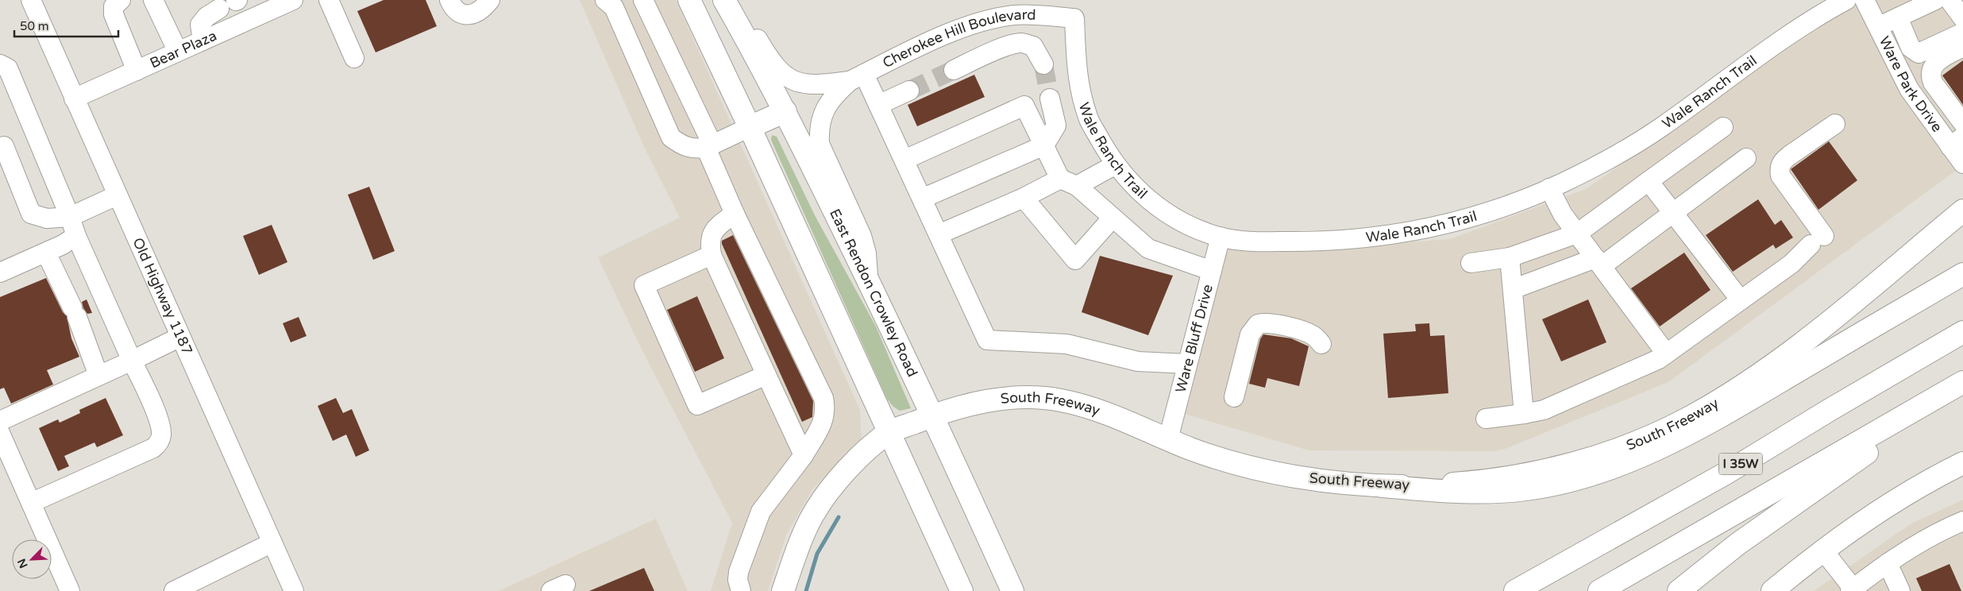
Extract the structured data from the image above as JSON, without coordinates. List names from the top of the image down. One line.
{"streets":{"main road":["East Rendon Crowley Road","South Freeway","I 35W"],"street":["Cherokee Hill Boulevard","Bear Plaza","Ware Park Drive","Wale Ranch Trail","Old Highway 1187","Ware Bluff Drive"]},"crossings":[["Cherokee Hill Boulevard","Wale Ranch Trail"],["Cherokee Hill Boulevard","East Rendon Crowley Road"],["Bear Plaza","Old Highway 1187"],["Wale Ranch Trail","Ware Bluff Drive"],["East Rendon Crowley Road","South Freeway"],["Ware Bluff Drive","South Freeway"]],"scale_bar":"50 m","north":"bottom left"}
